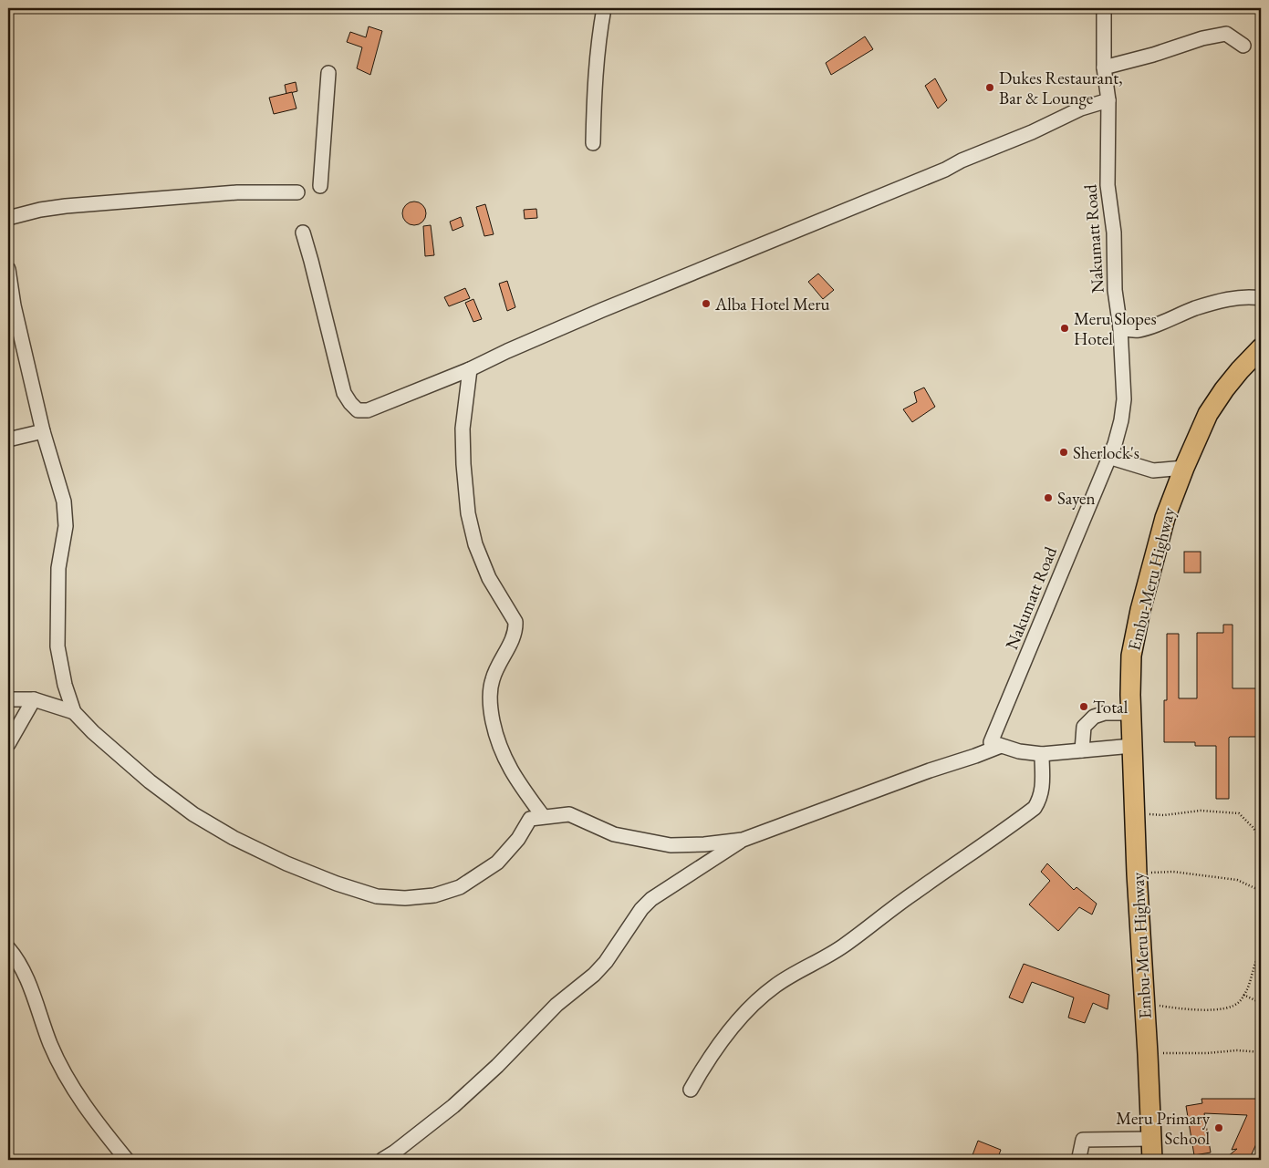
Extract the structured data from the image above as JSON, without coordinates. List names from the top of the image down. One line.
{"streets":{"highway":["Embu-Meru Highway"],"street":["Nakumatt Road"]},"places":["Dukes Restaurant, Bar & Lounge","Alba Hotel Meru","Meru Slopes Hotel","Sherlock's","Sayen","Total","Meru Primary School"]}
